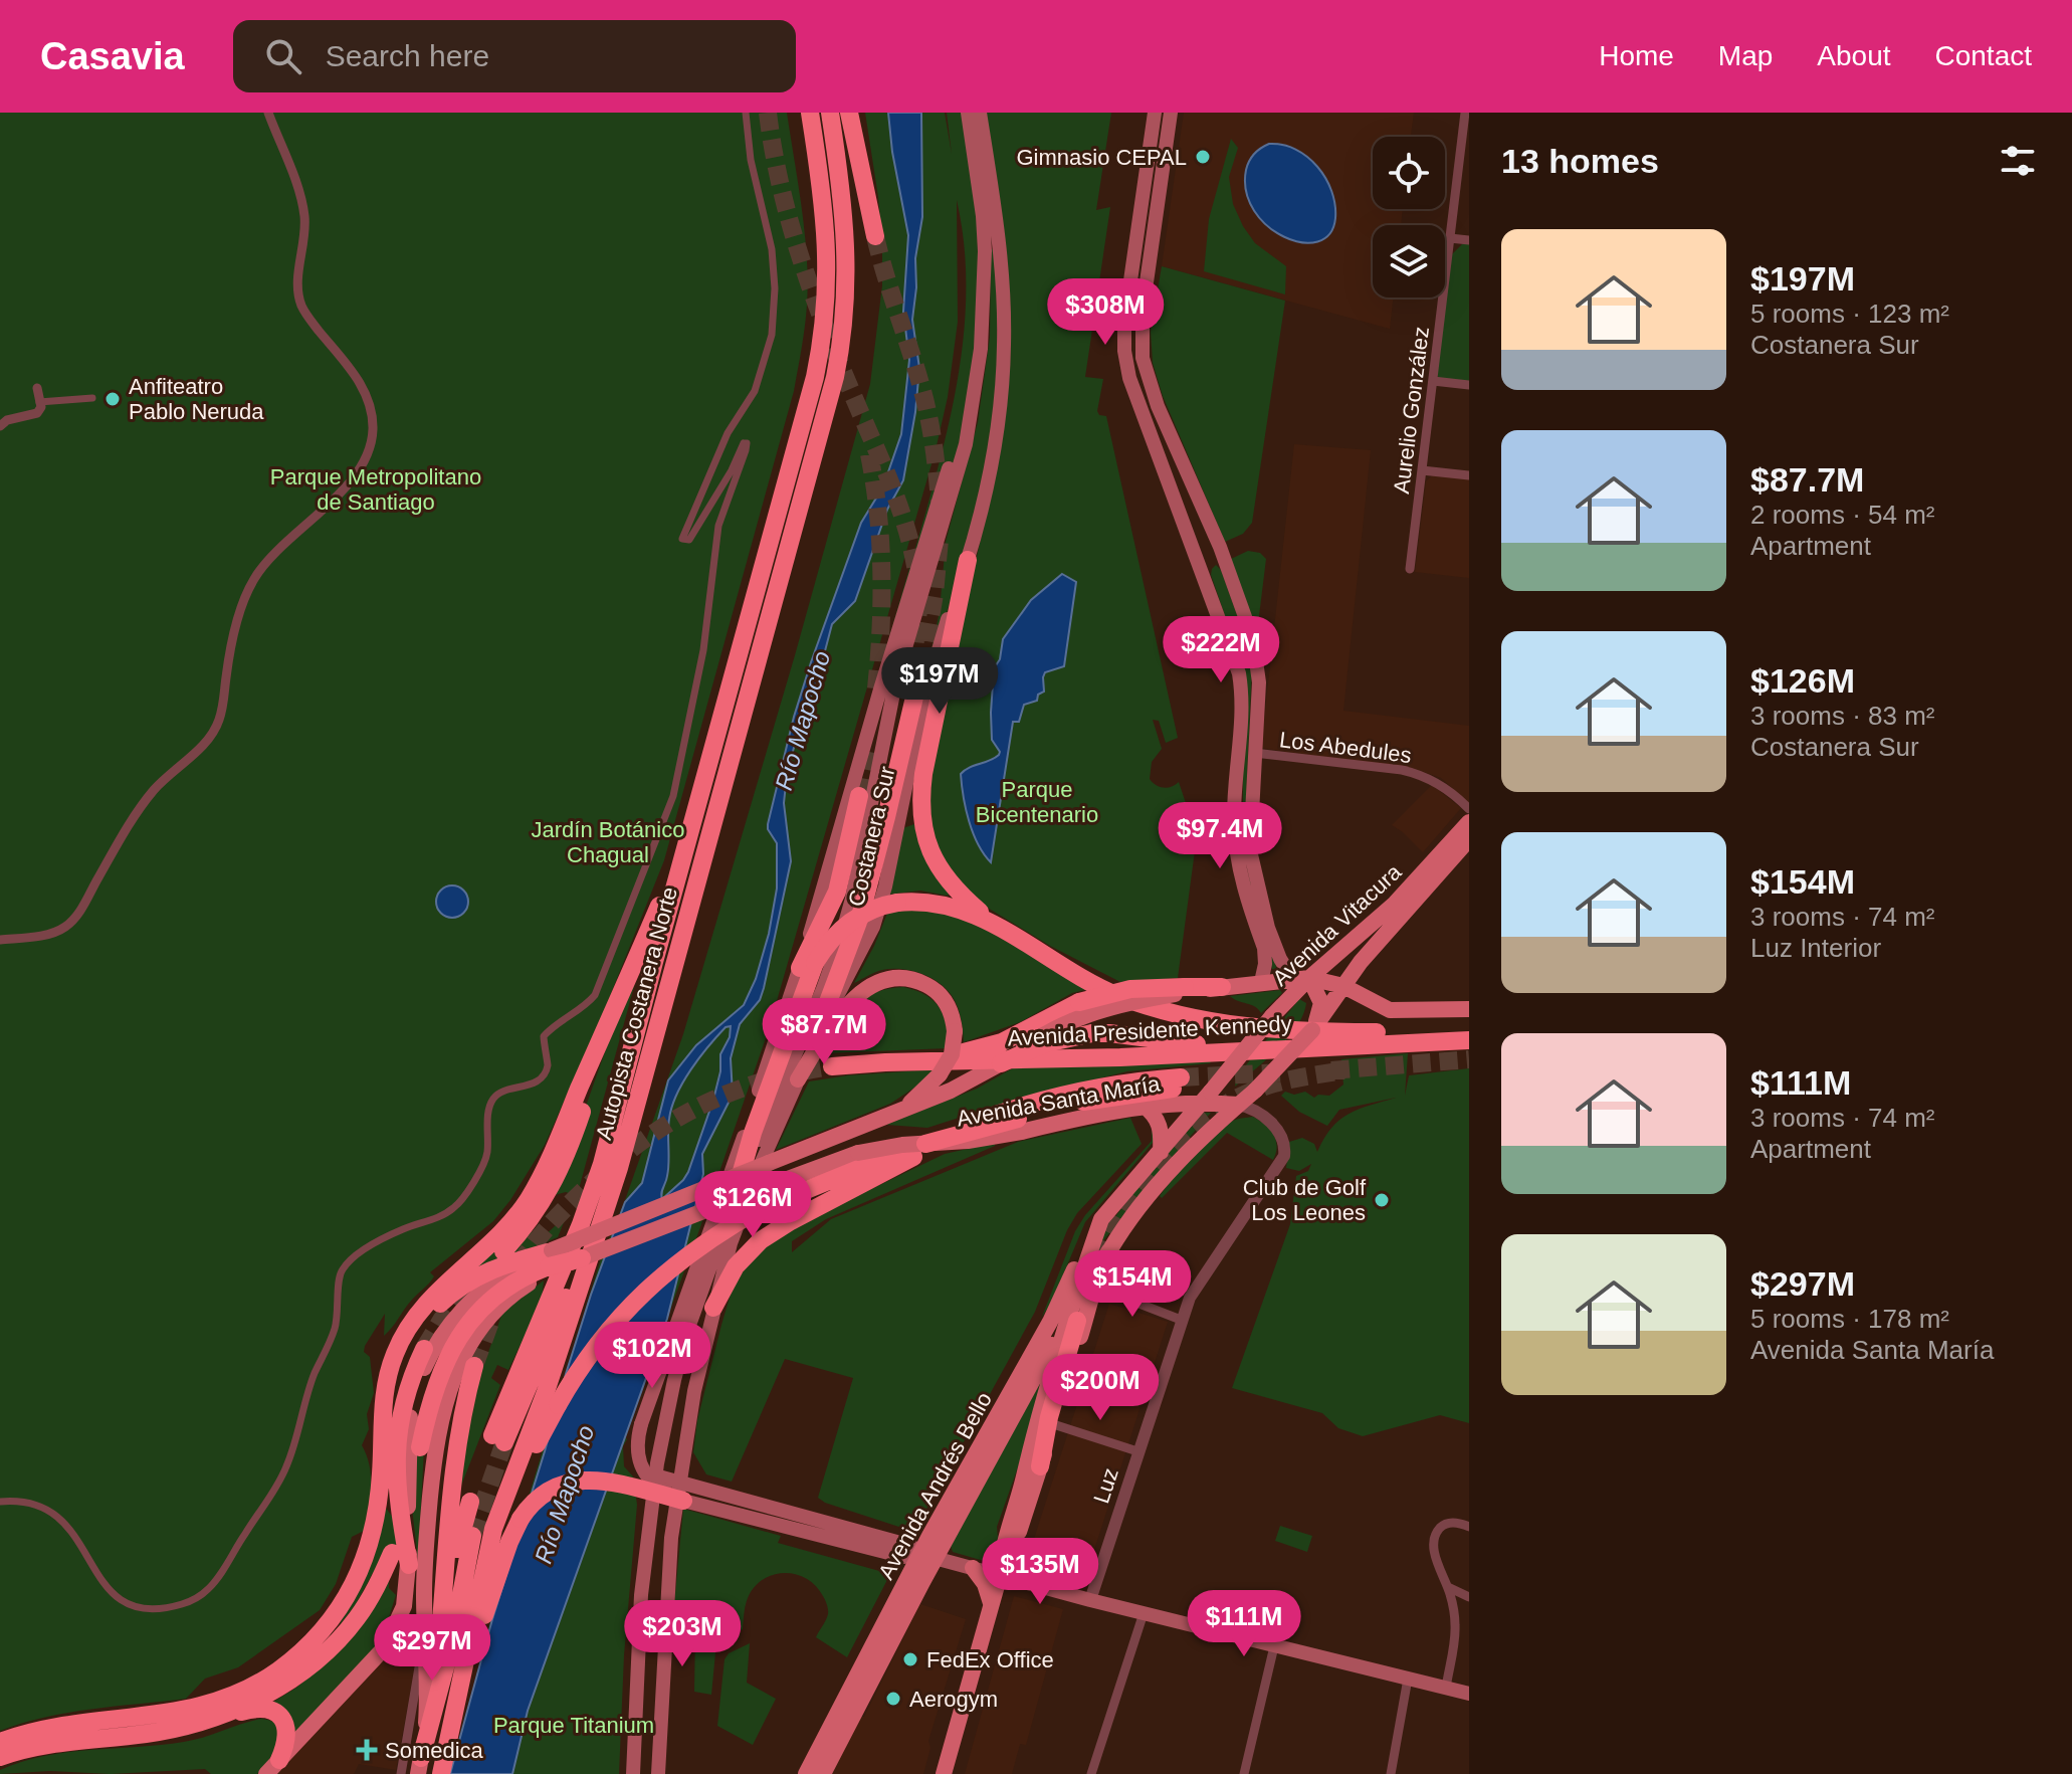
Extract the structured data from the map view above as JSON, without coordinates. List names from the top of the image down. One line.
{"streets":{"highway":["Autopista Costanera Norte","Avenida Presidente Kennedy"],"main road":["Costanera Sur","Avenida Vitacura","Avenida Santa María","Avenida Andrés Bello"],"street":["Aurelio González","Los Abedules","Luz"]},"crossings":[["Avenida Vitacura","Avenida Santa María"],["Avenida Vitacura","Avenida Andrés Bello"],["Avenida Vitacura","Luz"],["Avenida Santa María","Luz"]],"water":["Río Mapocho"],"parks":["Parque Metropolitano de Santiago","Parque Bicentenario","Jardín Botánico Chagual","Parque Titanium"],"places":{"other":["Gimnasio CEPAL","Anfiteatro Pablo Neruda","Club de Golf Los Leones","FedEx Office","Aerogym"],"health":["Somedica"]},"page":{"header":"Casavia","search":"Search here","nav":["Home","Map","About","Contact"],"heading":"13 homes","list":[{"name":"$197M","note":"5 rooms · 123 m² · Costanera Sur"},{"name":"$87.7M","note":"2 rooms · 54 m² · Apartment"},{"name":"$126M","note":"3 rooms · 83 m² · Costanera Sur"},{"name":"$154M","note":"3 rooms · 74 m² · Luz Interior"},{"name":"$111M","note":"3 rooms · 74 m² · Apartment"},{"name":"$297M","note":"5 rooms · 178 m² · Avenida Santa María"}],"price":["$308M","$222M","$197M","$97.4M","$87.7M","$126M","$154M","$102M","$200M","$135M","$111M","$203M","$297M"]}}
